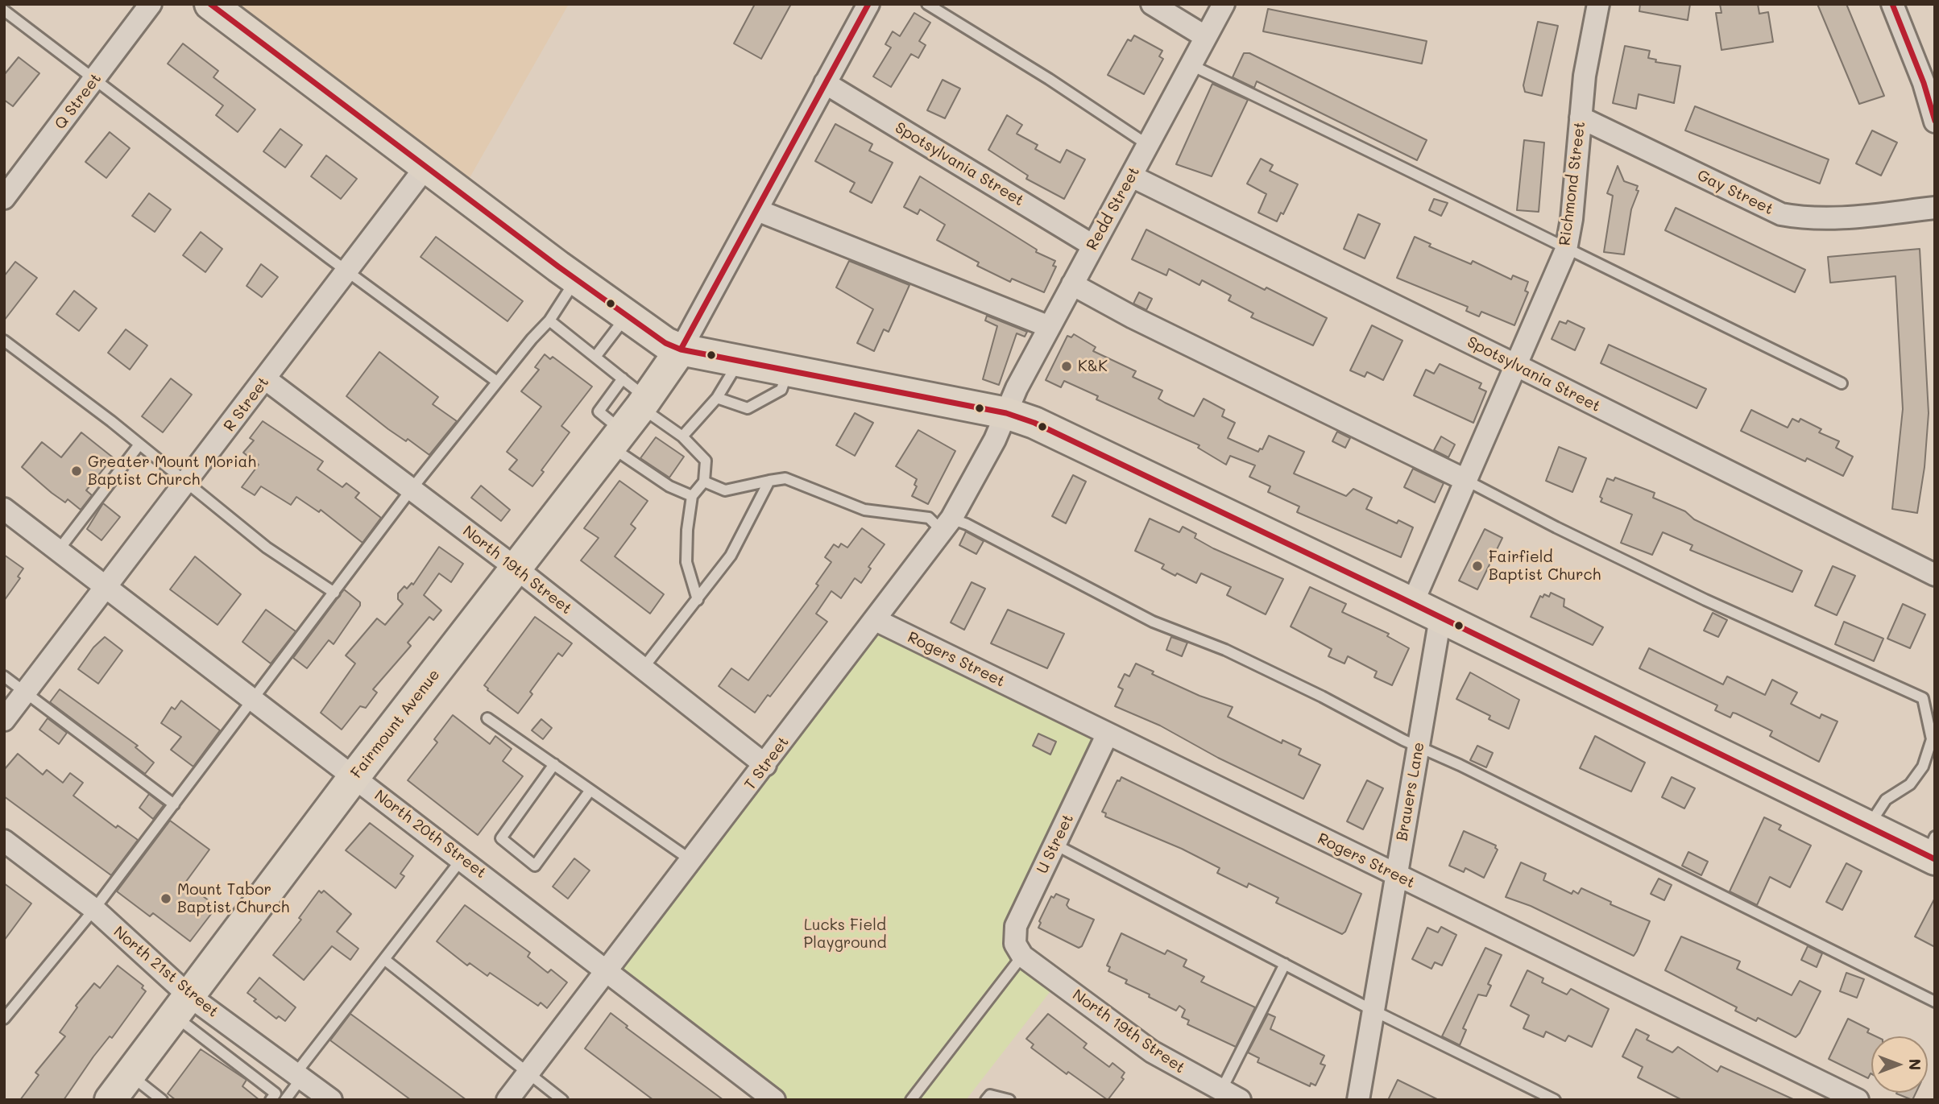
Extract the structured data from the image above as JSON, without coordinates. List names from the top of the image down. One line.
{"streets":{"main road":["Fairmount Avenue"],"street":["Q Street","Spotsylvania Street","Richmond Street","Gay Street","Redd Street","R Street","North 19th Street","Rogers Street","T Street","Brauers Lane","North 20th Street","U Street","North 21st Street"]},"crossings":[["Spotsylvania Street","Richmond Street"],["Spotsylvania Street","Redd Street"],["Richmond Street","Gay Street"],["Redd Street","T Street"],["R Street","North 19th Street"],["R Street","North 20th Street"],["North 19th Street","Fairmount Avenue"],["North 19th Street","T Street"],["North 19th Street","U Street"],["Rogers Street","T Street"],["Rogers Street","Brauers Lane"],["Rogers Street","U Street"],["Fairmount Avenue","North 20th Street"],["Fairmount Avenue","North 21st Street"],["T Street","North 20th Street"]],"parks":["Lucks Field Playground"],"places":["K&K","Greater Mount Moriah Baptist Church","Fairfield Baptist Church","Mount Tabor Baptist Church"],"north":"right"}
